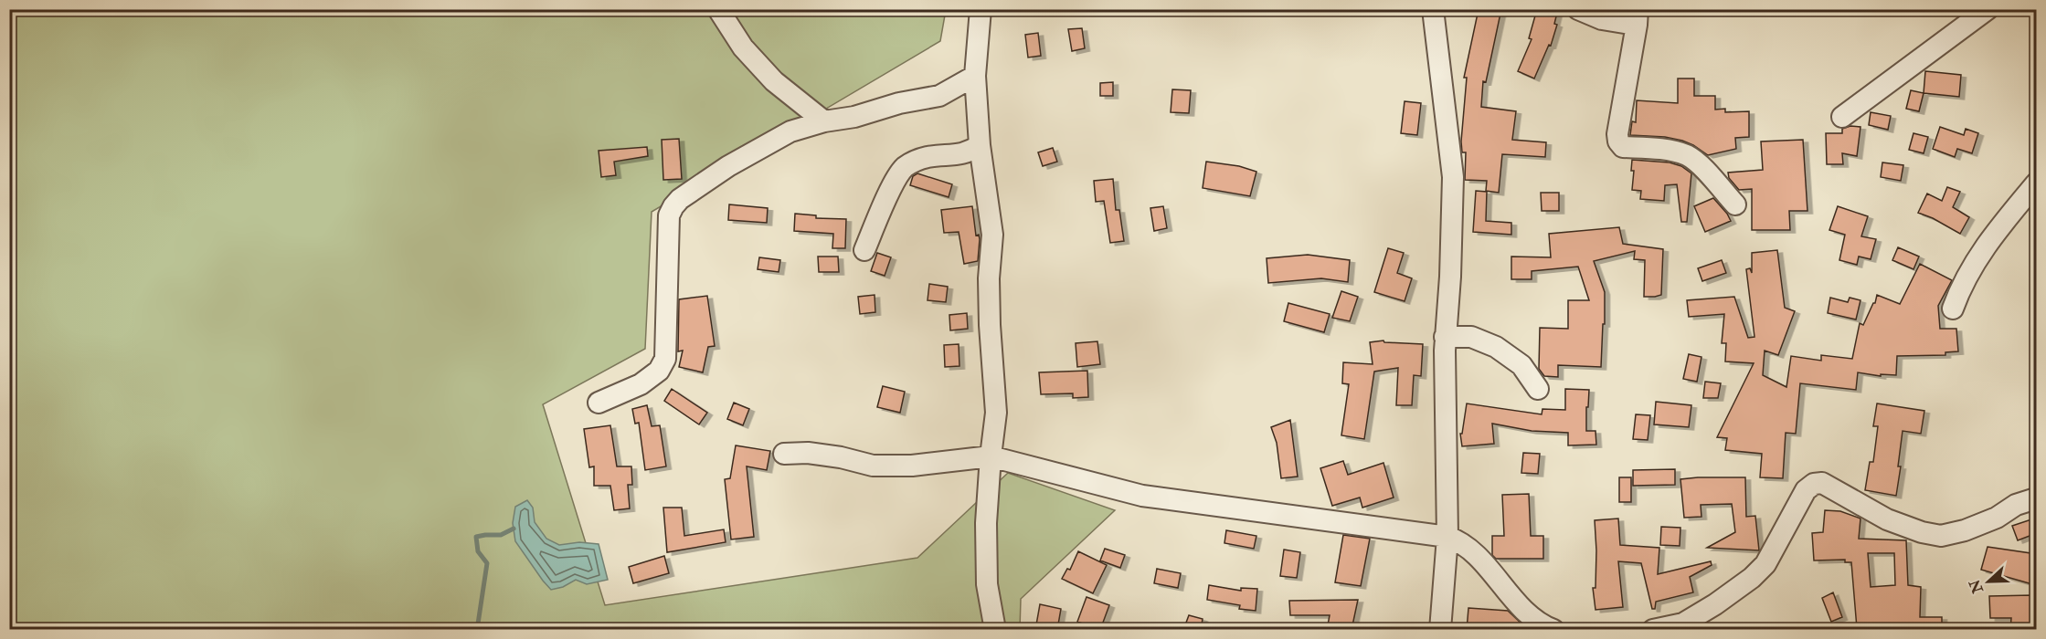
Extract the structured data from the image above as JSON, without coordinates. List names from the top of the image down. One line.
{"north":"left"}
